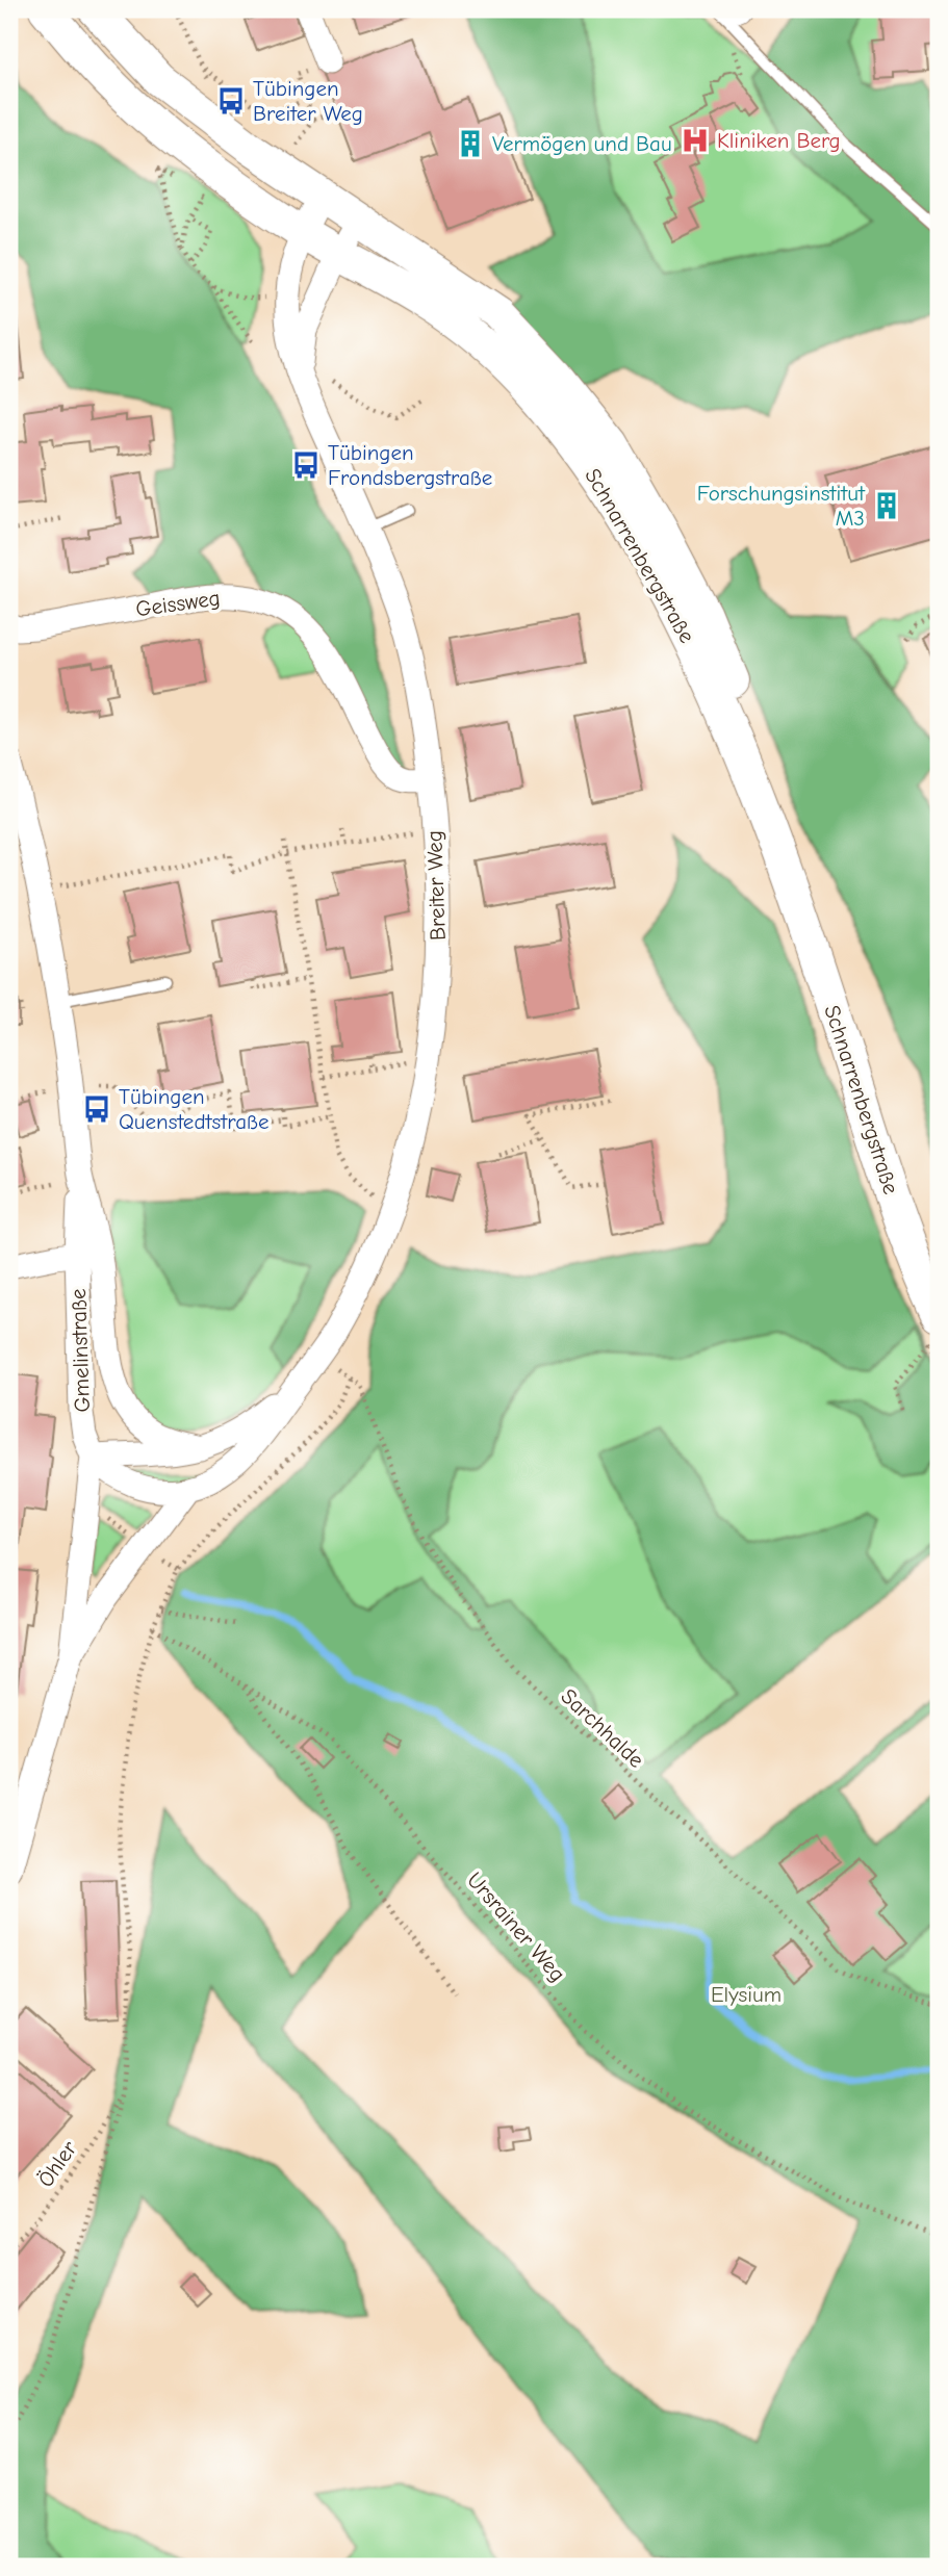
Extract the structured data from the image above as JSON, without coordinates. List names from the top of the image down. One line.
{"streets":{"street":["Schnarrenbergstraße","Geissweg","Breiter Weg","Gmelinstraße"],"path":["Sarchhalde","Ursrainer Weg","Öhler"]},"crossings":[["Schnarrenbergstraße","Breiter Weg"],["Geissweg","Breiter Weg"],["Breiter Weg","Gmelinstraße"]],"parks":["Elysium"],"places":{"bus stop":["Tübingen Breiter Weg","Tübingen Frondsbergstraße","Tübingen Quenstedtstraße"],"hospital":["Kliniken Berg"],"building":["Vermögen und Bau","Forschungsinstitut M3"]}}
